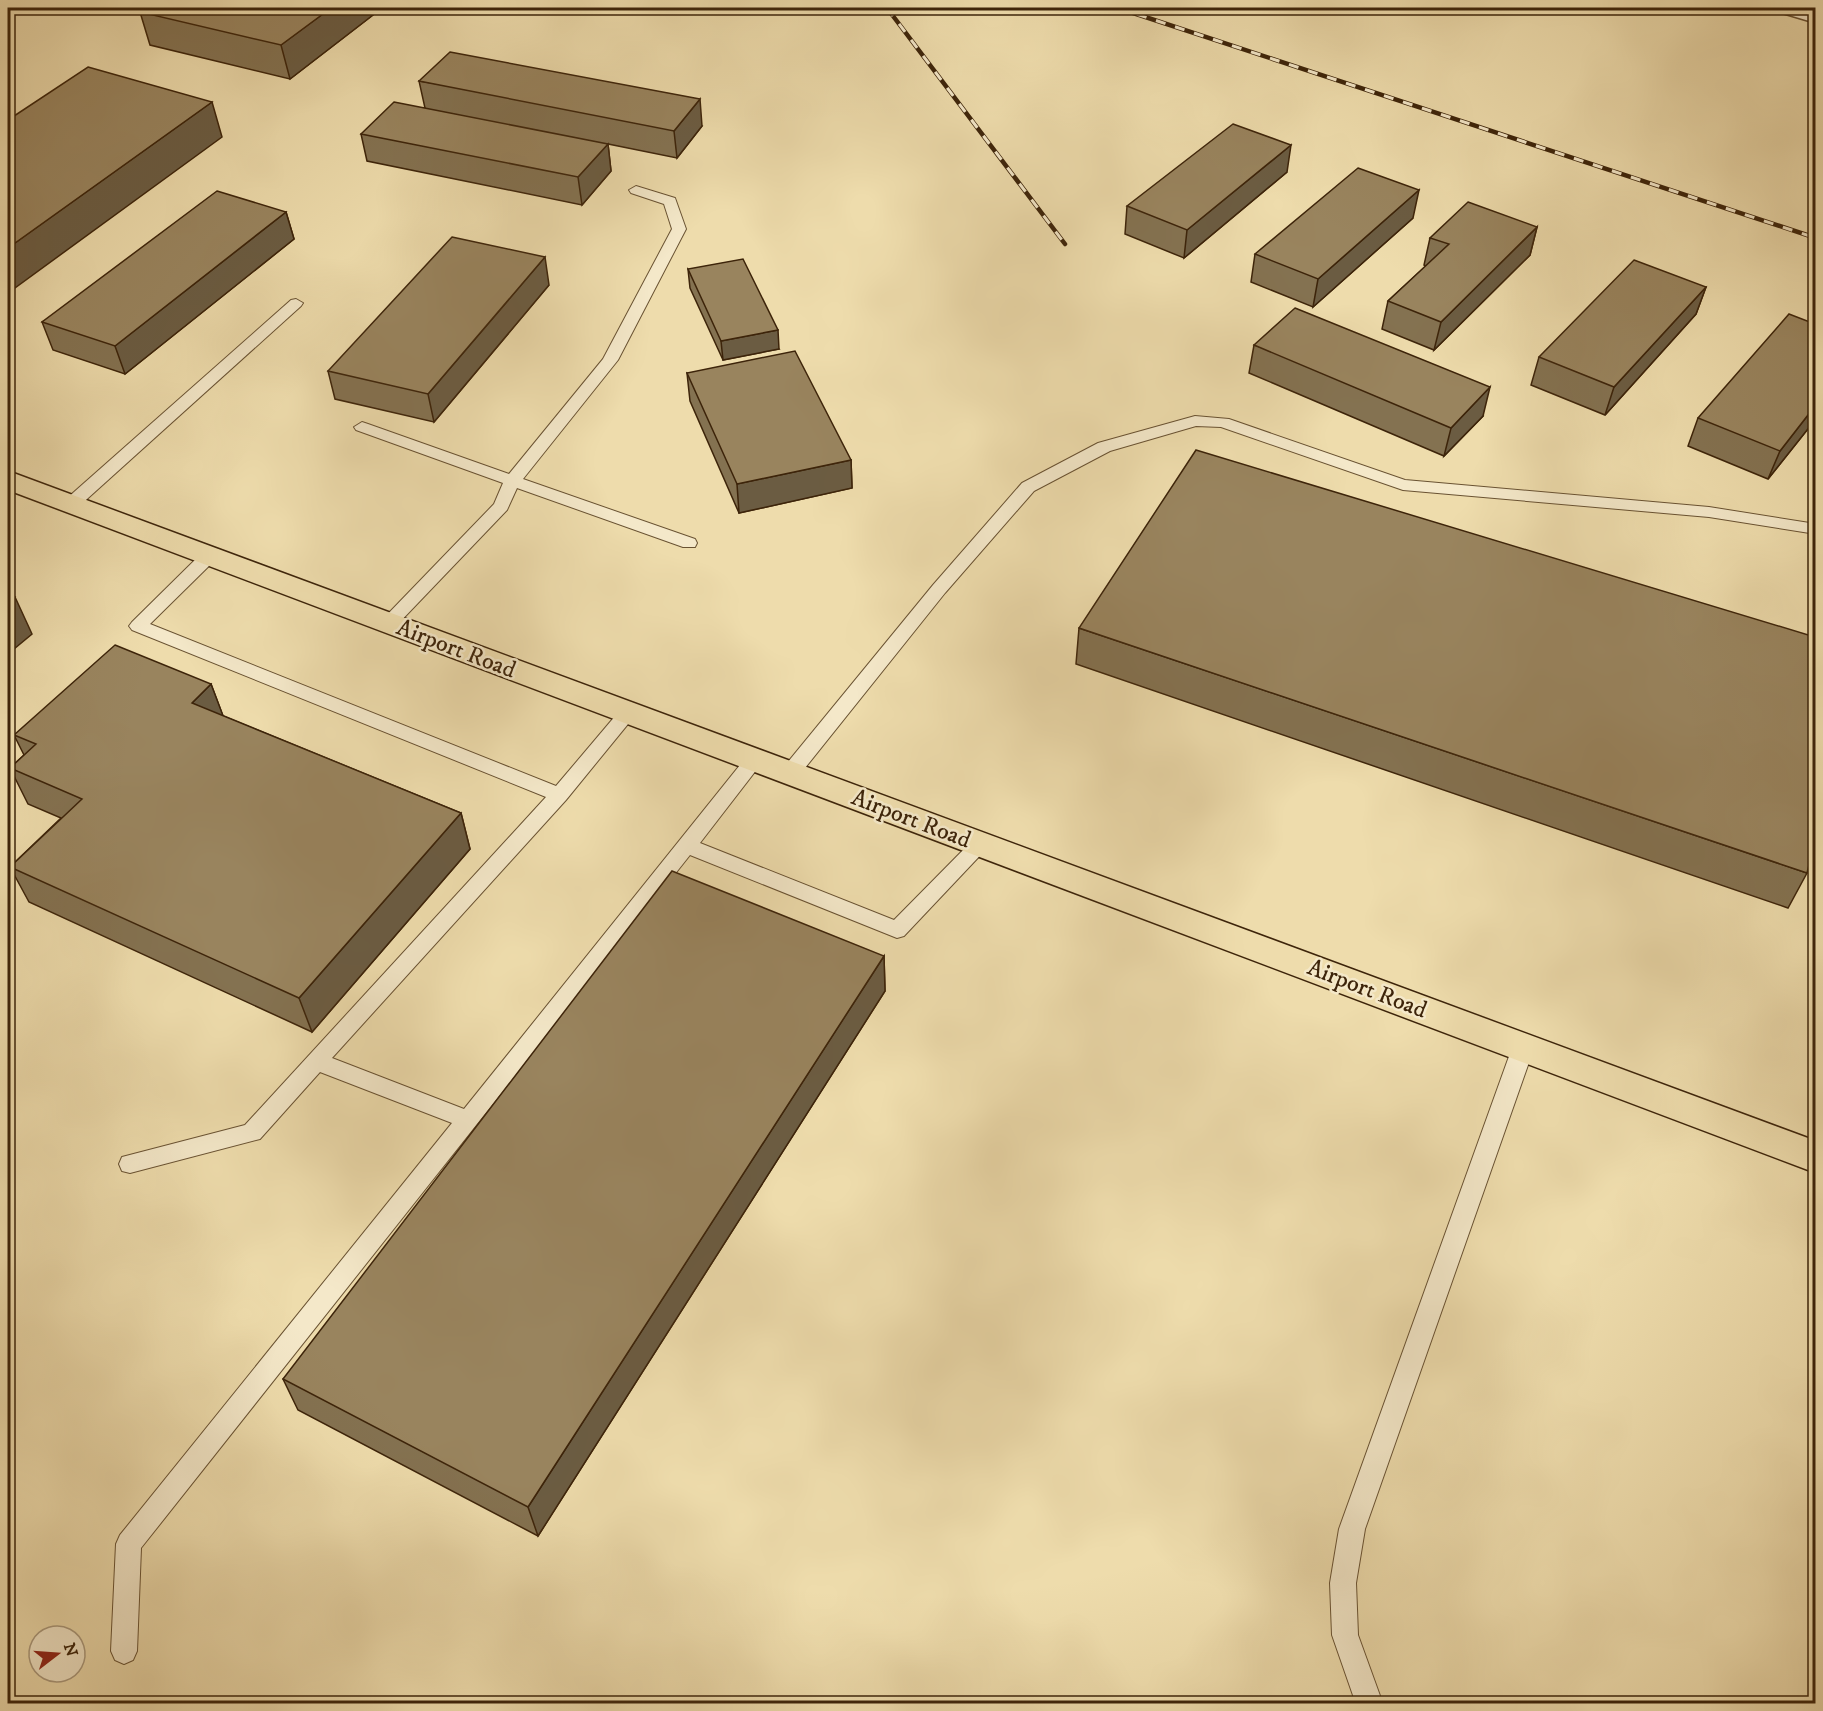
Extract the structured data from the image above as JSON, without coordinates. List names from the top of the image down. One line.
{"streets":{"highway":["Airport Road"]},"north":"right"}
